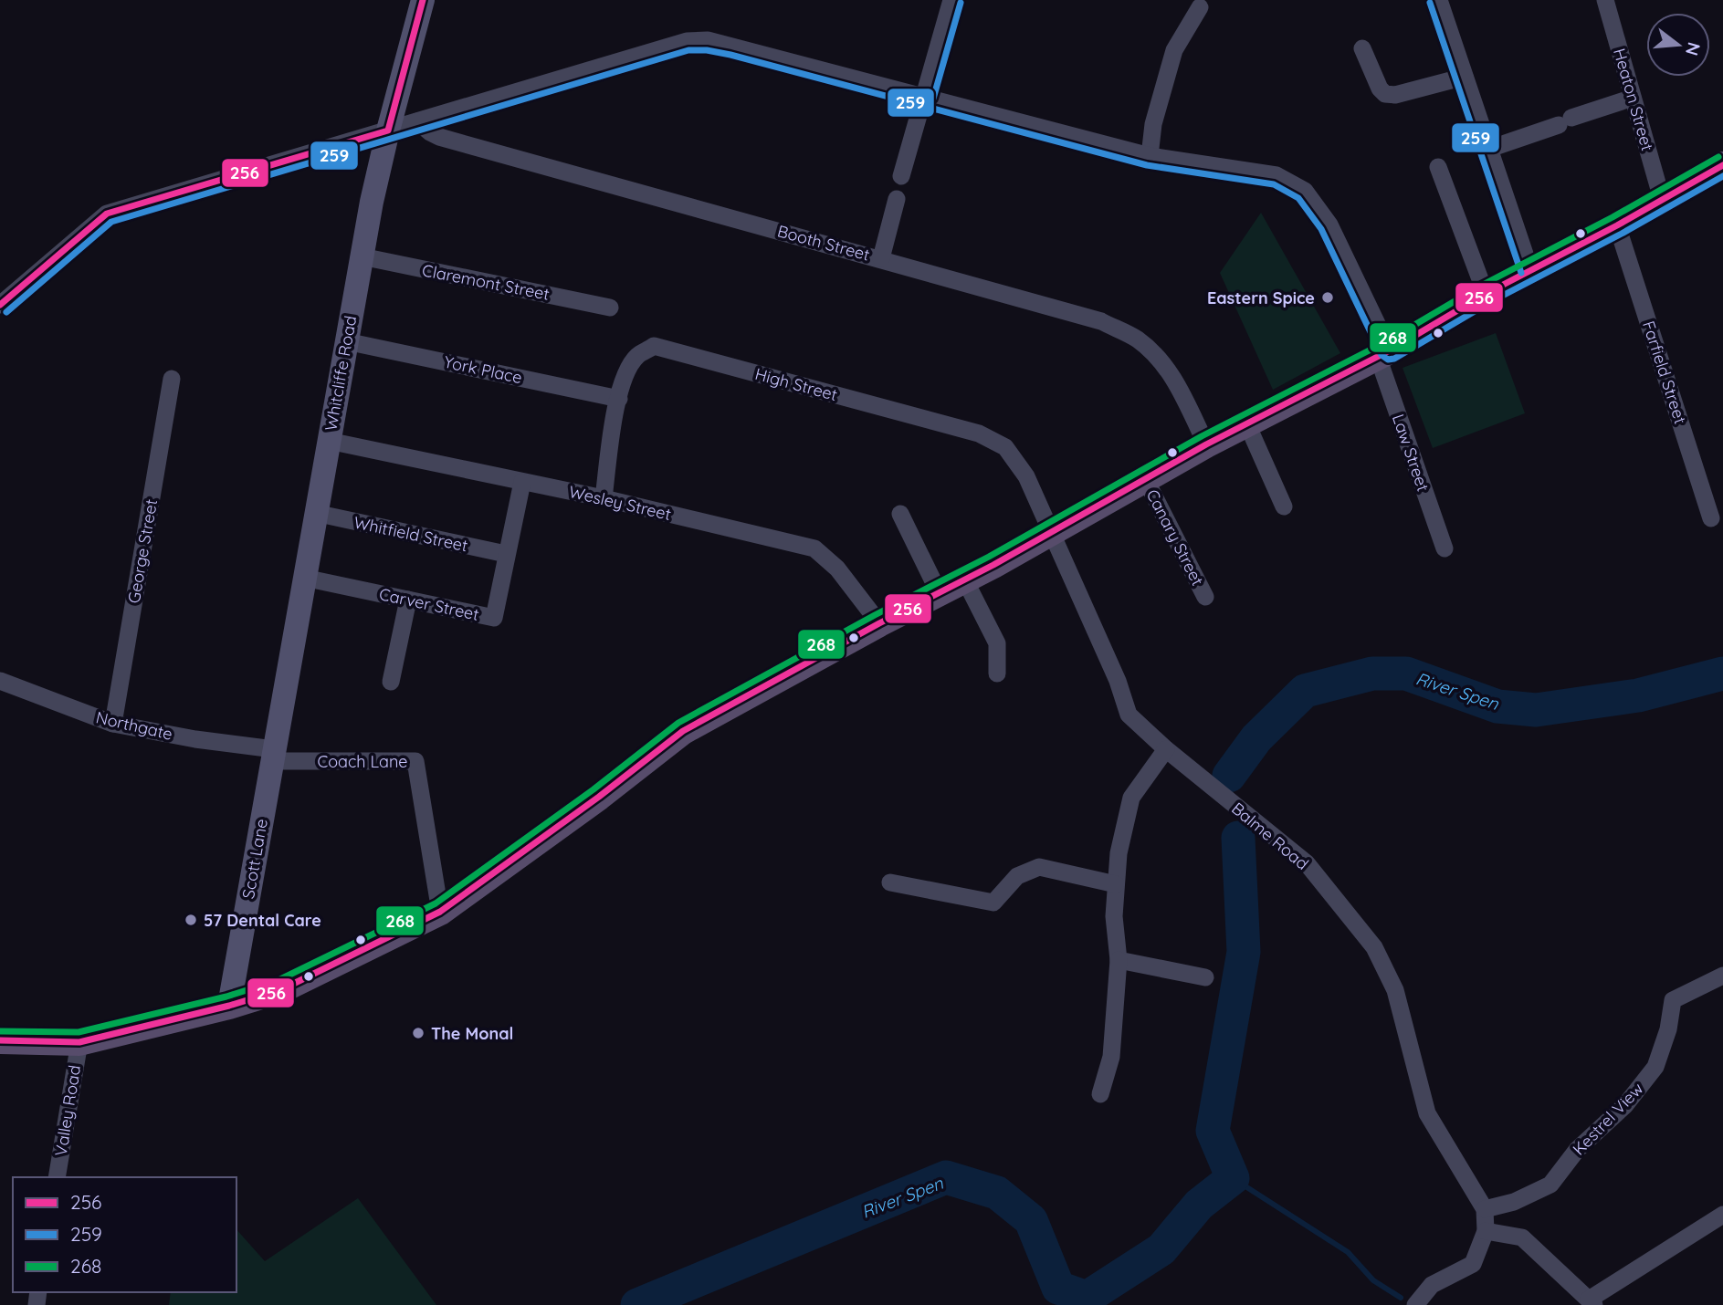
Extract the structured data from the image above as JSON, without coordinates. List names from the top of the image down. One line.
{"streets":{"main road":["Whitcliffe Road","Scott Lane"],"street":["Heaton Street","Booth Street","Claremont Street","York Place","Farfield Street","High Street","Law Street","Wesley Street","Whitfield Street","Canary Street","George Street","Carver Street","Northgate","Coach Lane","Balme Road","Valley Road","Kestrel View"]},"crossings":[["Booth Street","Law Street"],["Claremont Street","Whitcliffe Road"],["York Place","Whitcliffe Road"],["York Place","High Street"],["Whitcliffe Road","Wesley Street"],["Whitcliffe Road","Whitfield Street"],["Whitcliffe Road","Carver Street"],["Whitcliffe Road","Northgate"],["Whitcliffe Road","Coach Lane"],["Whitcliffe Road","Scott Lane"],["High Street","Wesley Street"],["High Street","Balme Road"],["Wesley Street","Carver Street"],["Whitfield Street","Carver Street"],["George Street","Northgate"],["Northgate","Coach Lane"],["Northgate","Scott Lane"],["Coach Lane","Scott Lane"],["Balme Road","Kestrel View"]],"water":["River Spen"],"places":["Eastern Spice","57 Dental Care","The Monal"],"lines":["transit line 256","transit line 259","transit line 268"],"legend":["256","259","268"],"north":"right"}
